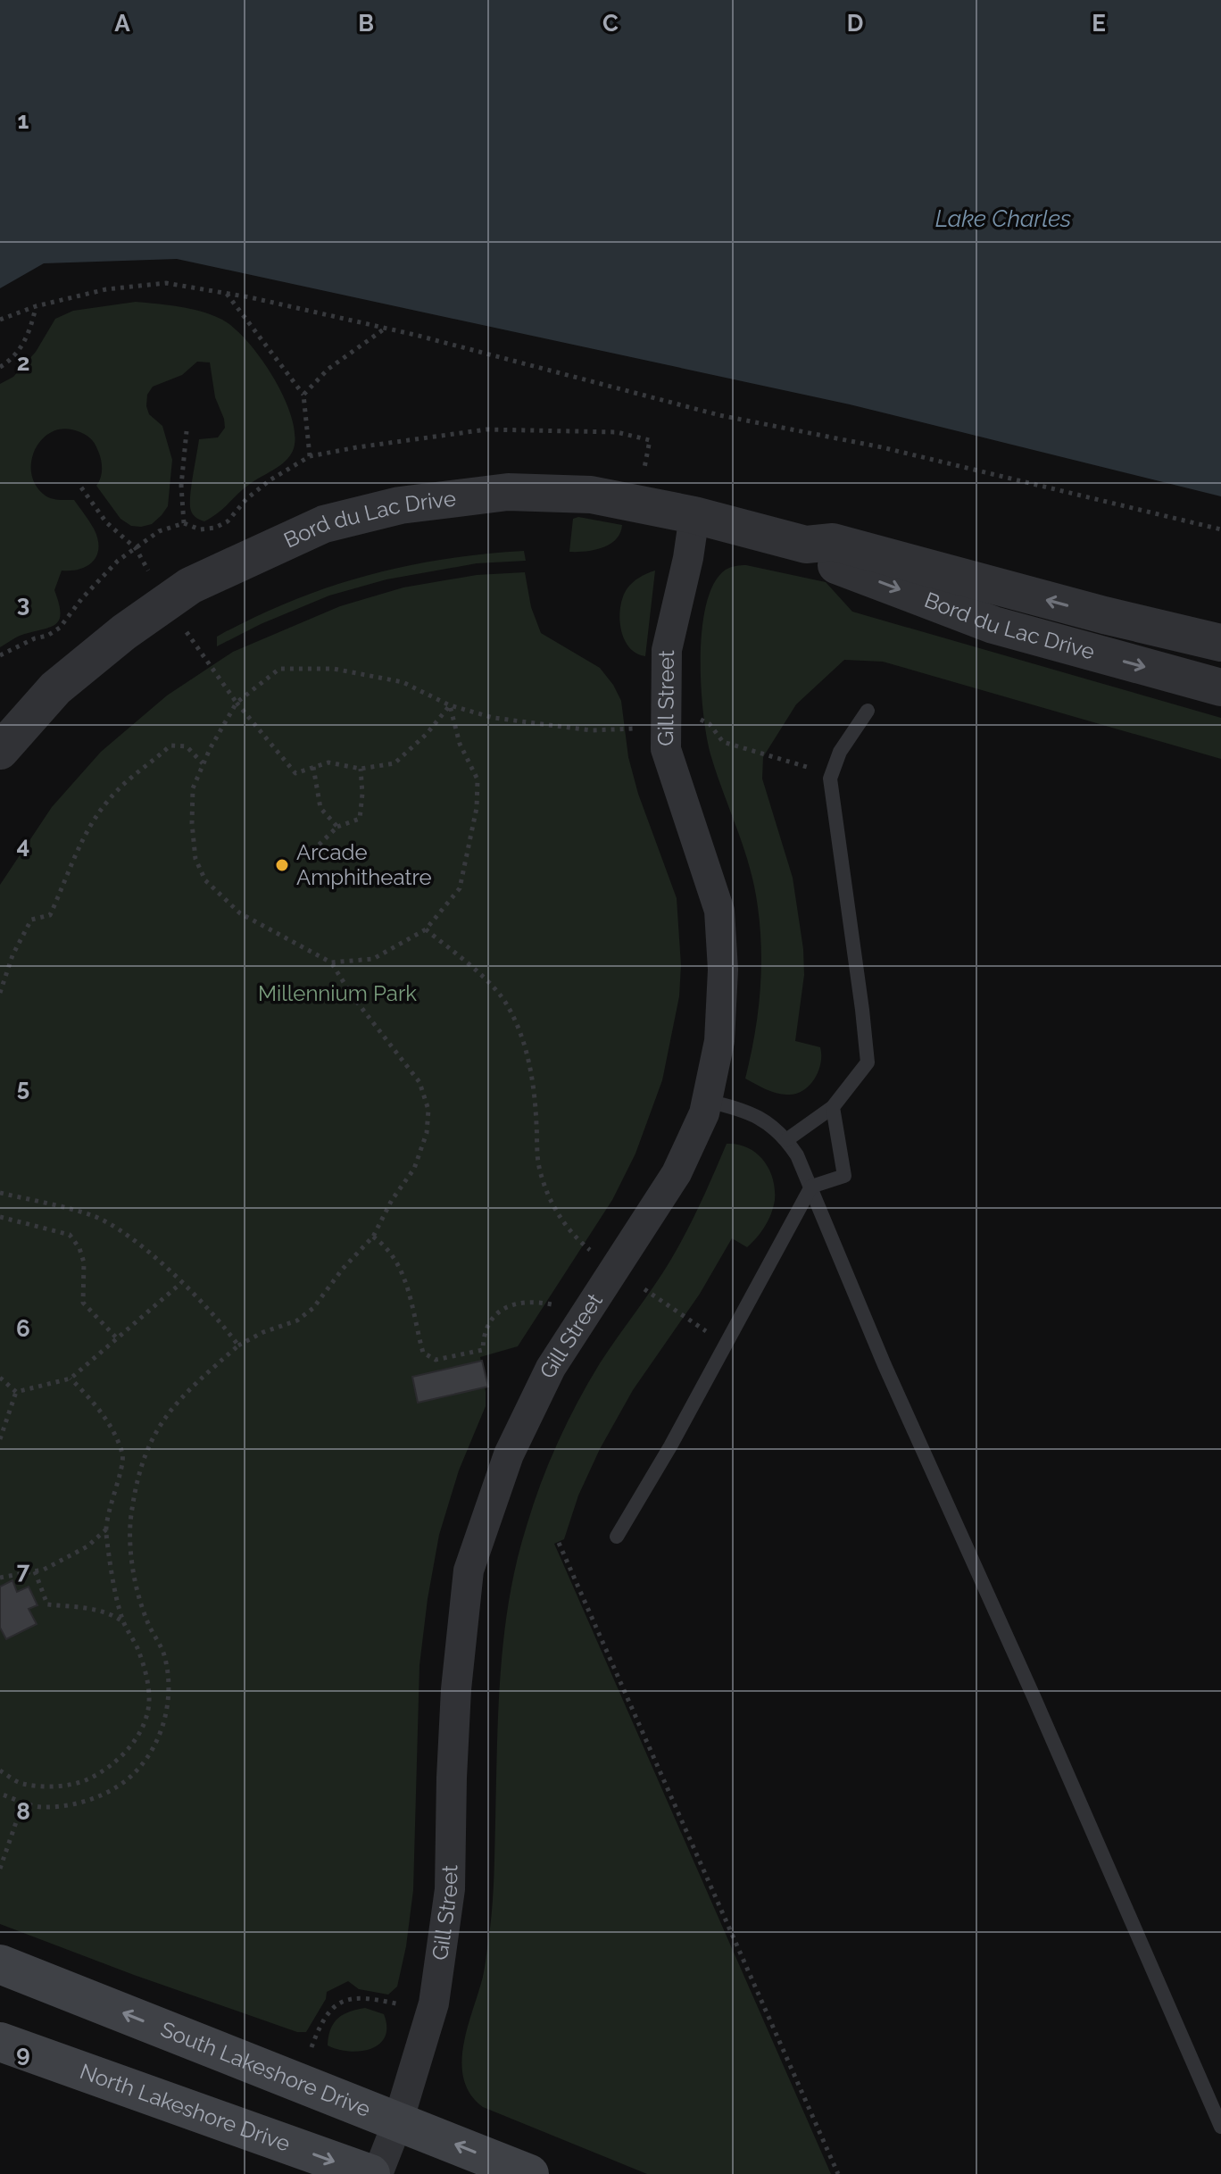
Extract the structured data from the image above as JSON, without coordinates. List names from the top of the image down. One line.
{"streets":{"main road":["South Lakeshore Drive","North Lakeshore Drive"],"street":["Bord du Lac Drive","Gill Street"]},"crossings":[["Bord du Lac Drive","Gill Street"],["Gill Street","South Lakeshore Drive"]],"one_way":["South Lakeshore Drive","North Lakeshore Drive"],"water":["Lake Charles"],"parks":["Millennium Park"],"places":["Arcade Amphitheatre"],"grid":{"columns":["A","B","C","D","E"],"rows":["1","2","3","4","5","6","7","8","9"]}}
